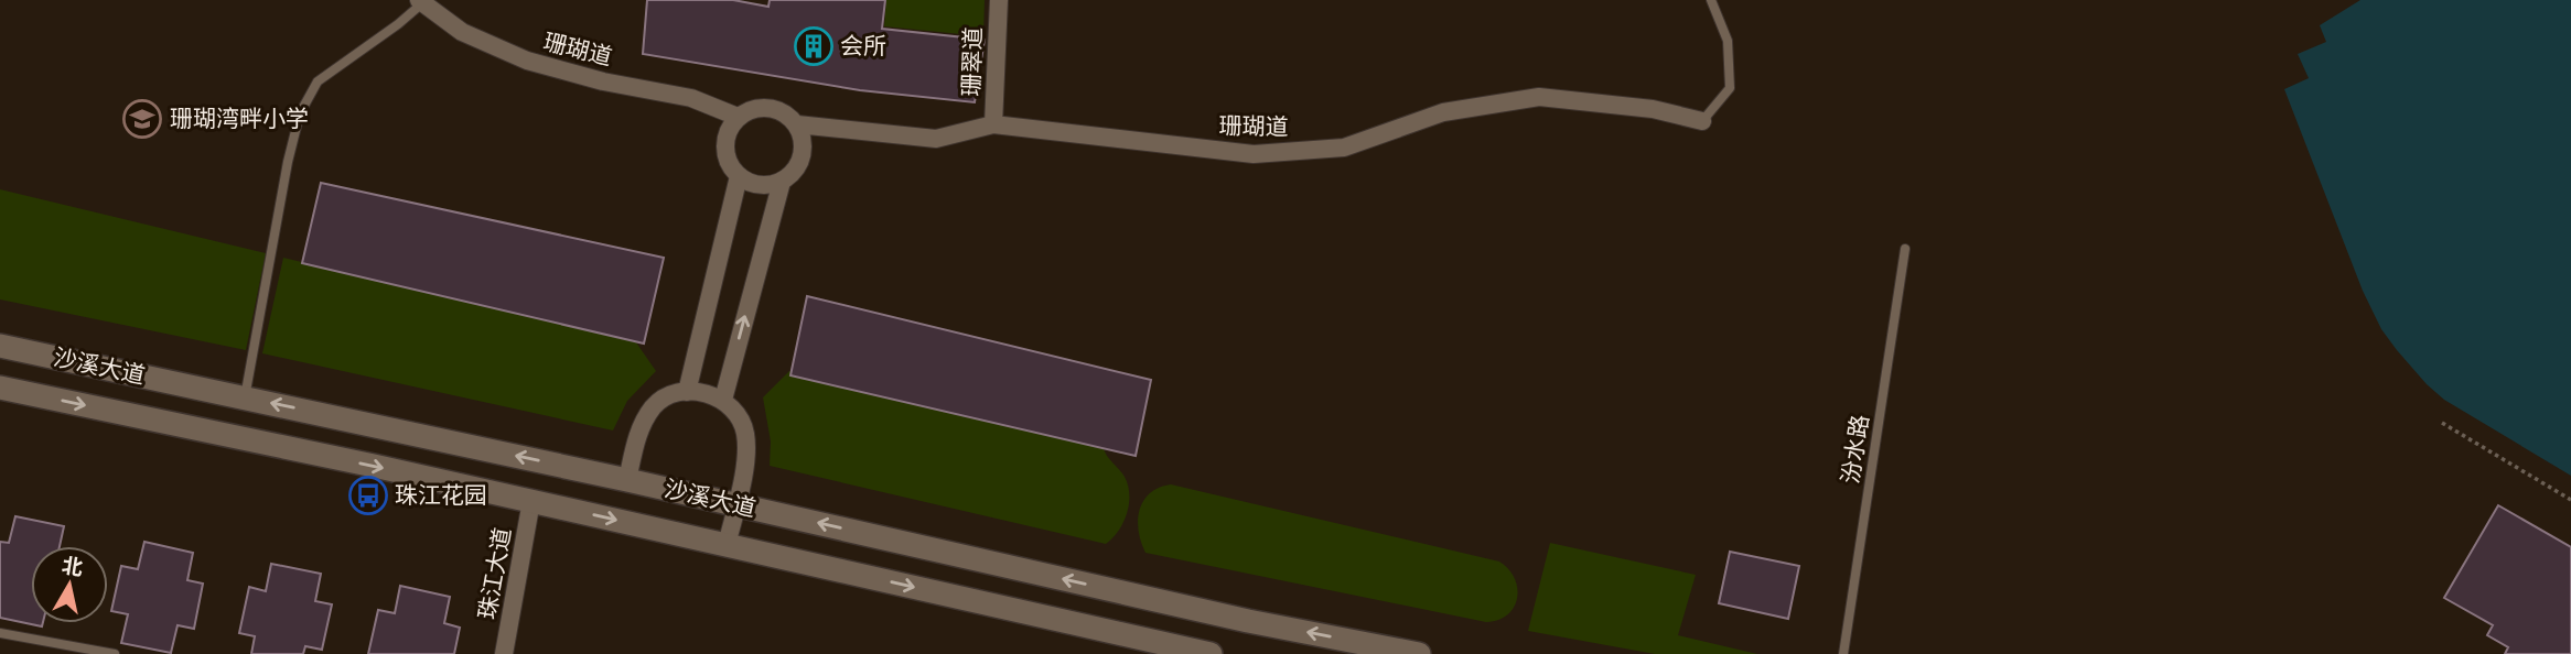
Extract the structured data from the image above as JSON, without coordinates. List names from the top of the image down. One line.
{"streets":{"main road":["沙溪大道"],"street":["珊瑚道","珊翠道","珠江大道"],"lane":["汾水路"]},"crossings":[["珊瑚道","珊翠道"],["沙溪大道","珠江大道"]],"places":{"building":["会所"],"school or university":["珊瑚湾畔小学"],"bus stop":["珠江花园"]},"north":"top"}
